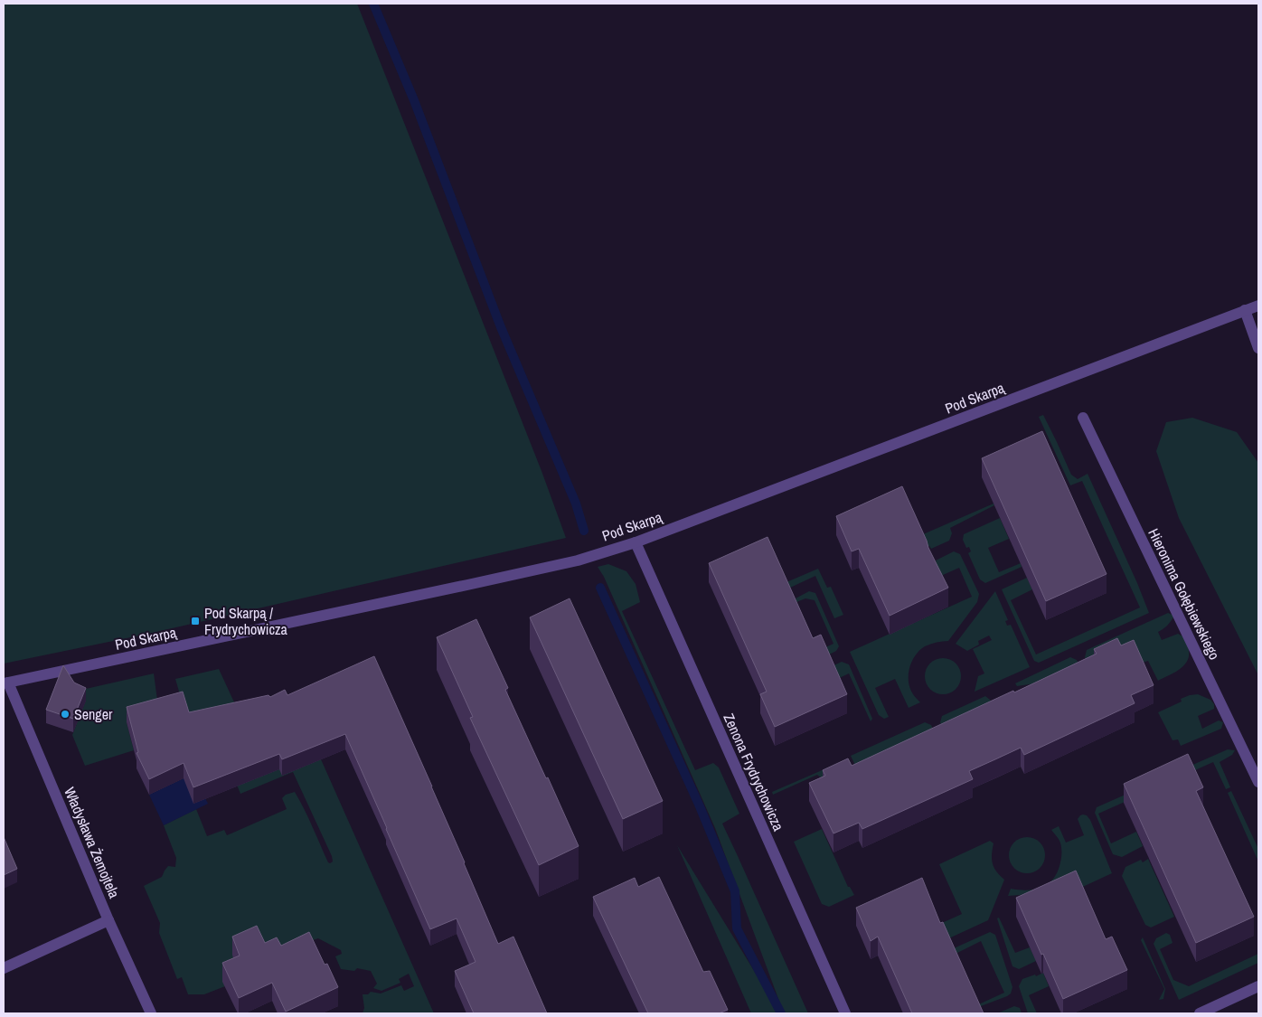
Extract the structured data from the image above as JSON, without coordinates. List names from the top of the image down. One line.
{"streets":{"street":["Pod Skarpą","Hieronima Gołębiewskiego","Zenona Frydrychowicza","Władysława Żemojtela"]},"crossings":[["Pod Skarpą","Zenona Frydrychowicza"],["Pod Skarpą","Władysława Żemojtela"]],"places":{"transit":["Pod Skarpą / Frydrychowicza"],"other":["Senger"]}}
